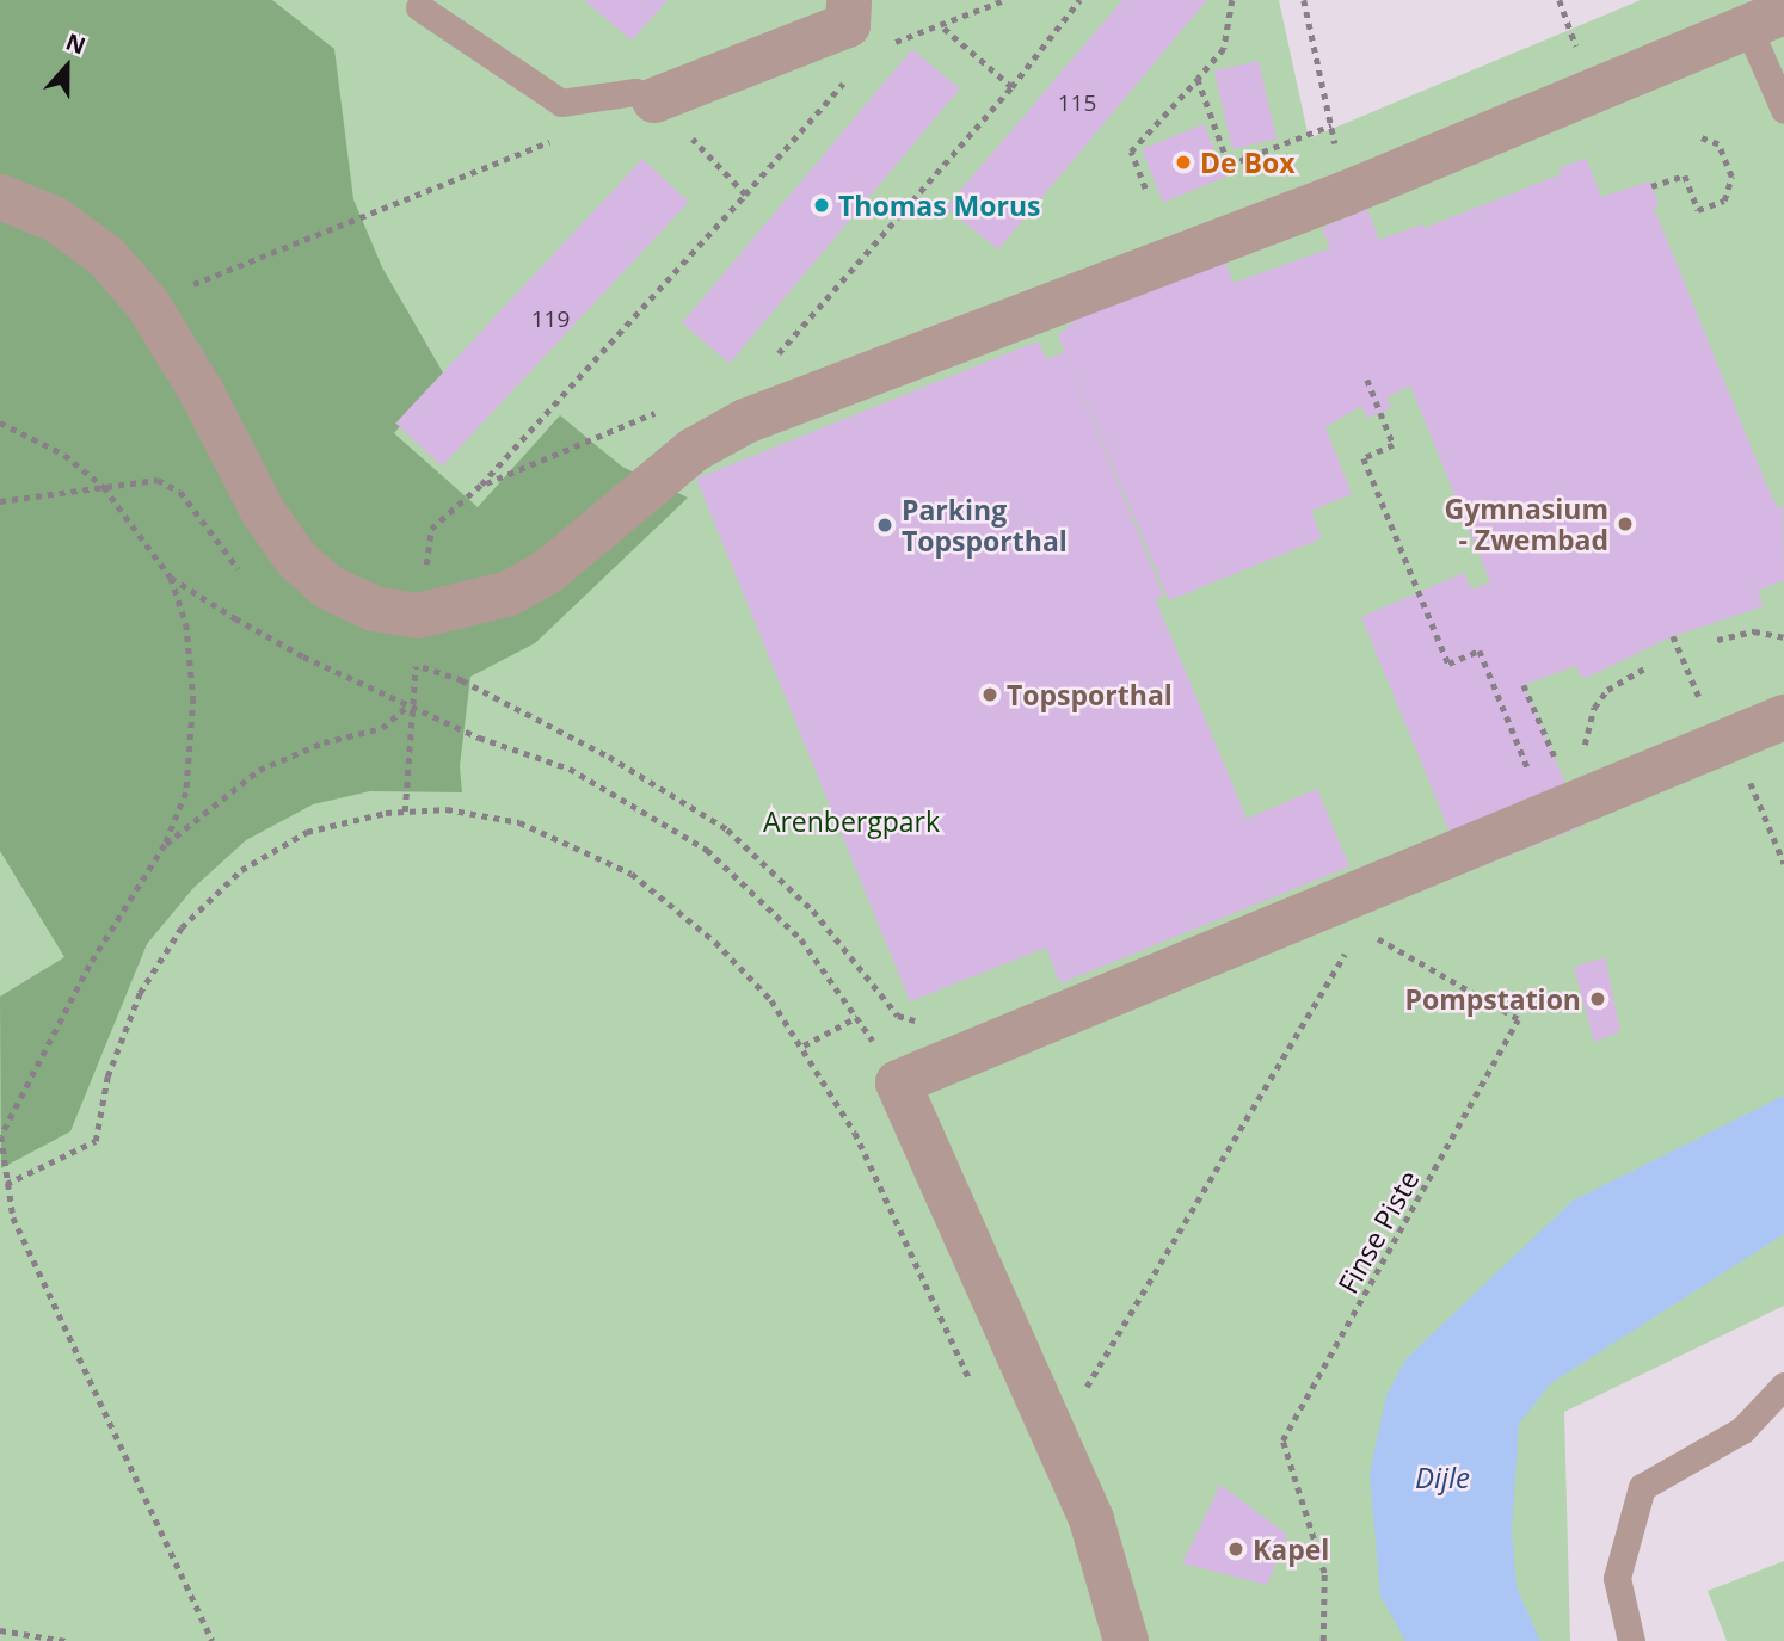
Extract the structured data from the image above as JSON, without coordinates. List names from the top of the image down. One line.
{"streets":{"path":["Finse Piste"]},"water":["Dijle"],"parks":["Arenbergpark"],"places":["De Box","Thomas Morus","Gymnasium - Zwembad","Parking Topsporthal","Topsporthal","Pompstation","Kapel"],"house_numbers":["115","119"],"north":"top"}
